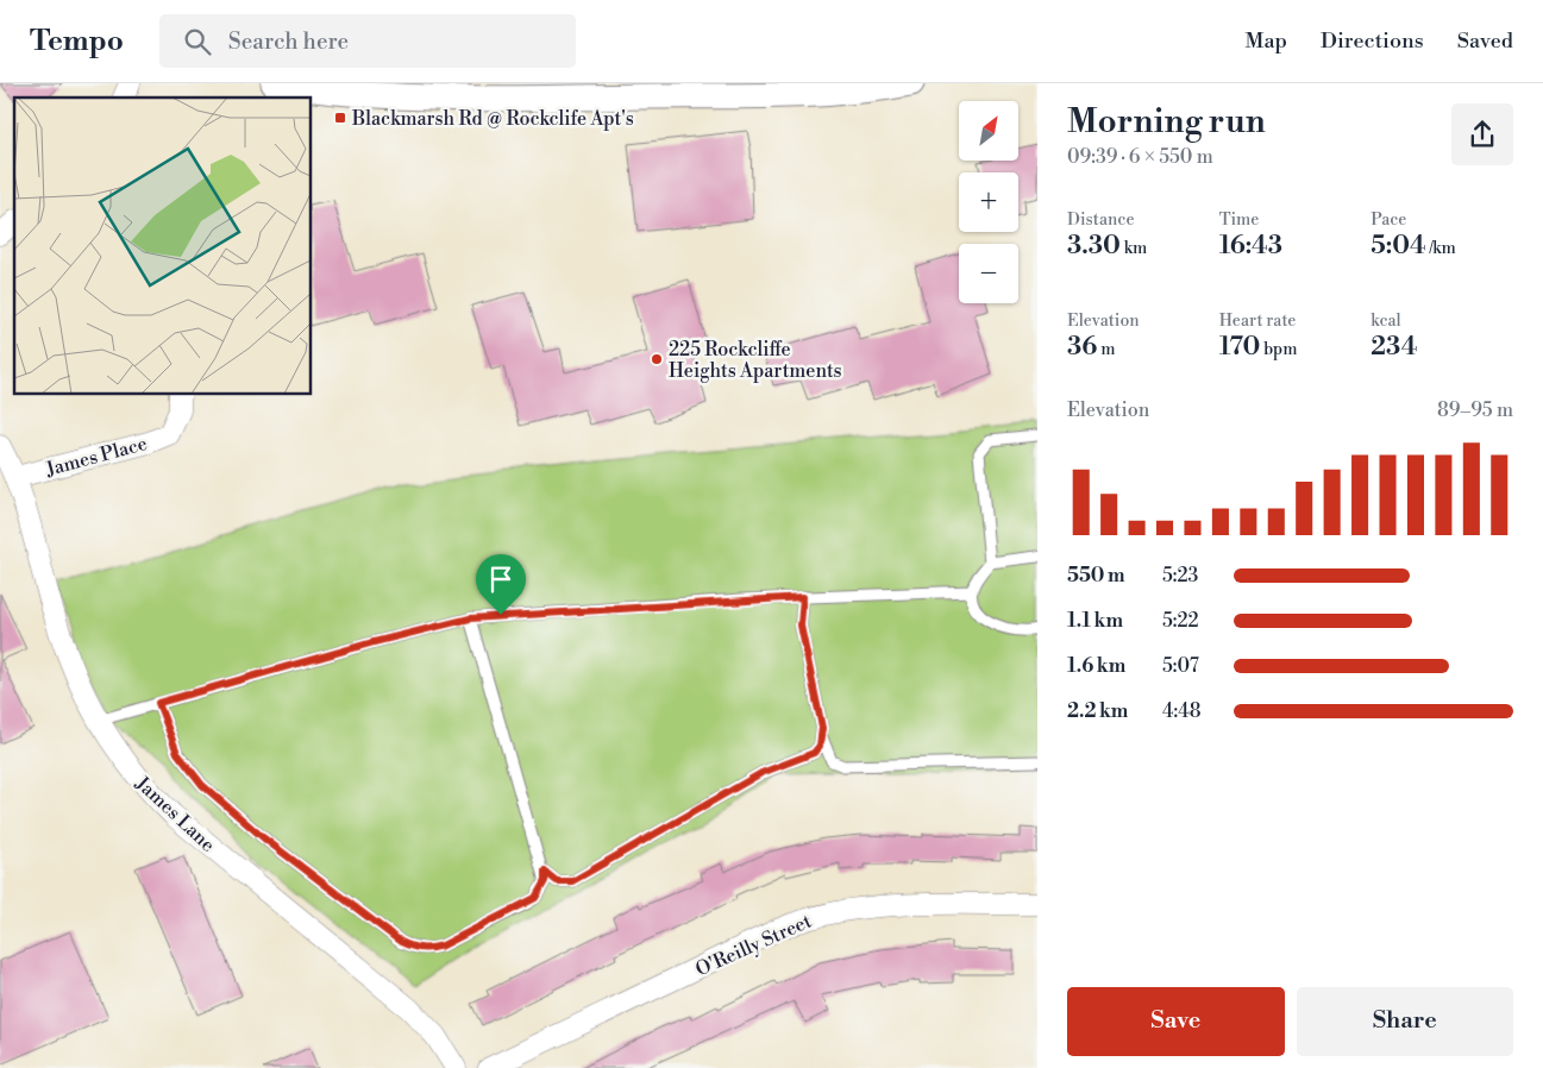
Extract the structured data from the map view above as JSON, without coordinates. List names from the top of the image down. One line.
{"streets":{"street":["James Place","James Lane","O'Reilly Street"]},"crossings":[["James Place","James Lane"]],"places":{"transit":["Blackmarsh Rd @ Rockclife Apt's"],"other":["225 Rockcliffe Heights Apartments"]},"north":"top right","page":{"header":"Tempo","search":"Search here","nav":["Map","Directions","Saved"],"heading":["Morning run","09:39 · 6 × 550 m"],"map_buttons":["+","−"],"stats":[["Distance","3.30 km"],["Time","16:43"],["Pace","5:04 /km"],["Elevation","36 m"],["Heart rate","170 bpm"],["kcal","234"]],"chart":["Elevation","89–95 m"],"list":[{"name":"550 m","note":"5:23"},{"name":"1.1 km","note":"5:22"},{"name":"1.6 km","note":"5:07"},{"name":"2.2 km","note":"4:48"}],"buttons":["Save","Share"]}}
